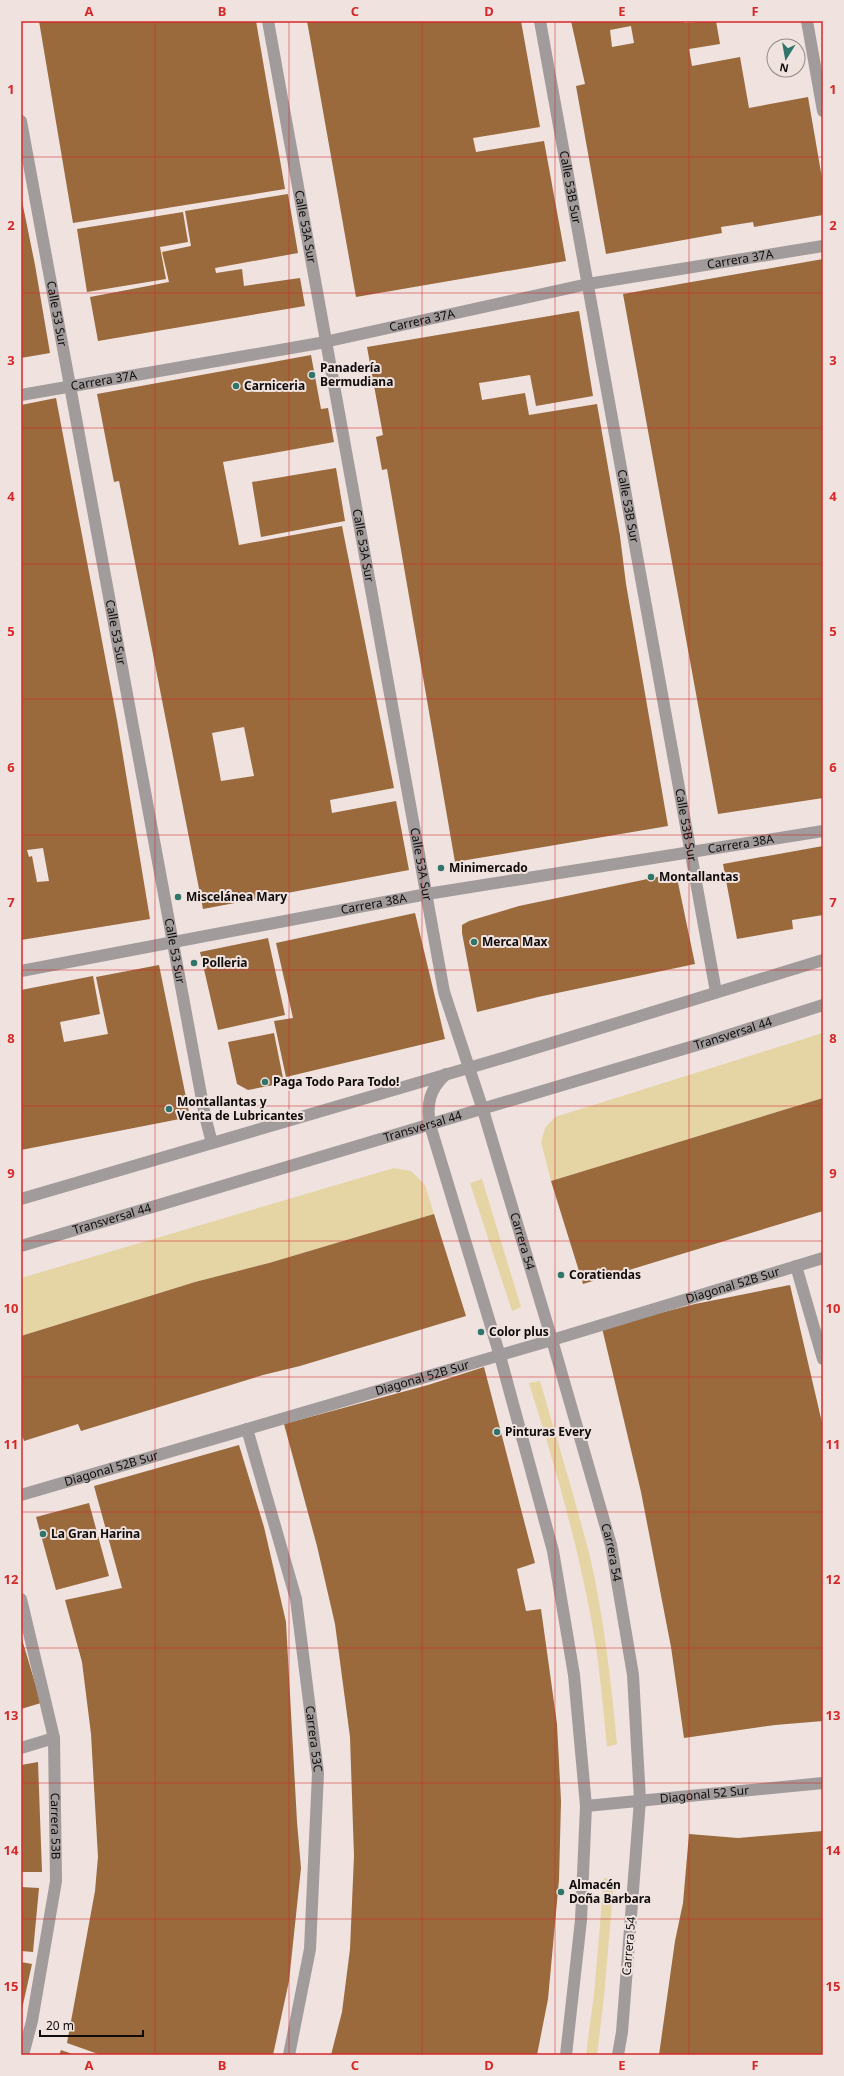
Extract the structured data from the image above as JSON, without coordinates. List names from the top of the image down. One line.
{"streets":{"street":["Calle 53B Sur","Calle 53A Sur","Carrera 37A","Calle 53 Sur","Carrera 38A","Transversal 44","Carrera 54","Diagonal 52B Sur","Carrera 53C","Diagonal 52 Sur","Carrera 53B"]},"crossings":[["Calle 53B Sur","Carrera 37A"],["Calle 53B Sur","Carrera 38A"],["Calle 53A Sur","Carrera 37A"],["Calle 53A Sur","Carrera 38A"],["Calle 53A Sur","Carrera 54"],["Carrera 37A","Calle 53 Sur"],["Calle 53 Sur","Carrera 38A"],["Transversal 44","Carrera 54"],["Carrera 54","Diagonal 52B Sur"],["Carrera 54","Diagonal 52 Sur"],["Diagonal 52B Sur","Carrera 53C"]],"places":["Panadería Bermudiana","Carniceria","Minimercado","Montallantas","Miscelánea Mary","Merca Max","Polleria","Paga Todo Para Todo!","Montallantas y Venta de Lubricantes","Coratiendas","Color plus","Pinturas Every","La Gran Harina","Almacén Doña Barbara"],"scale_bar":"20 m","north":"bottom","grid":{"columns":["A","B","C","D","E","F"],"rows":["1","2","3","4","5","6","7","8","9","10","11","12","13","14","15"]}}
